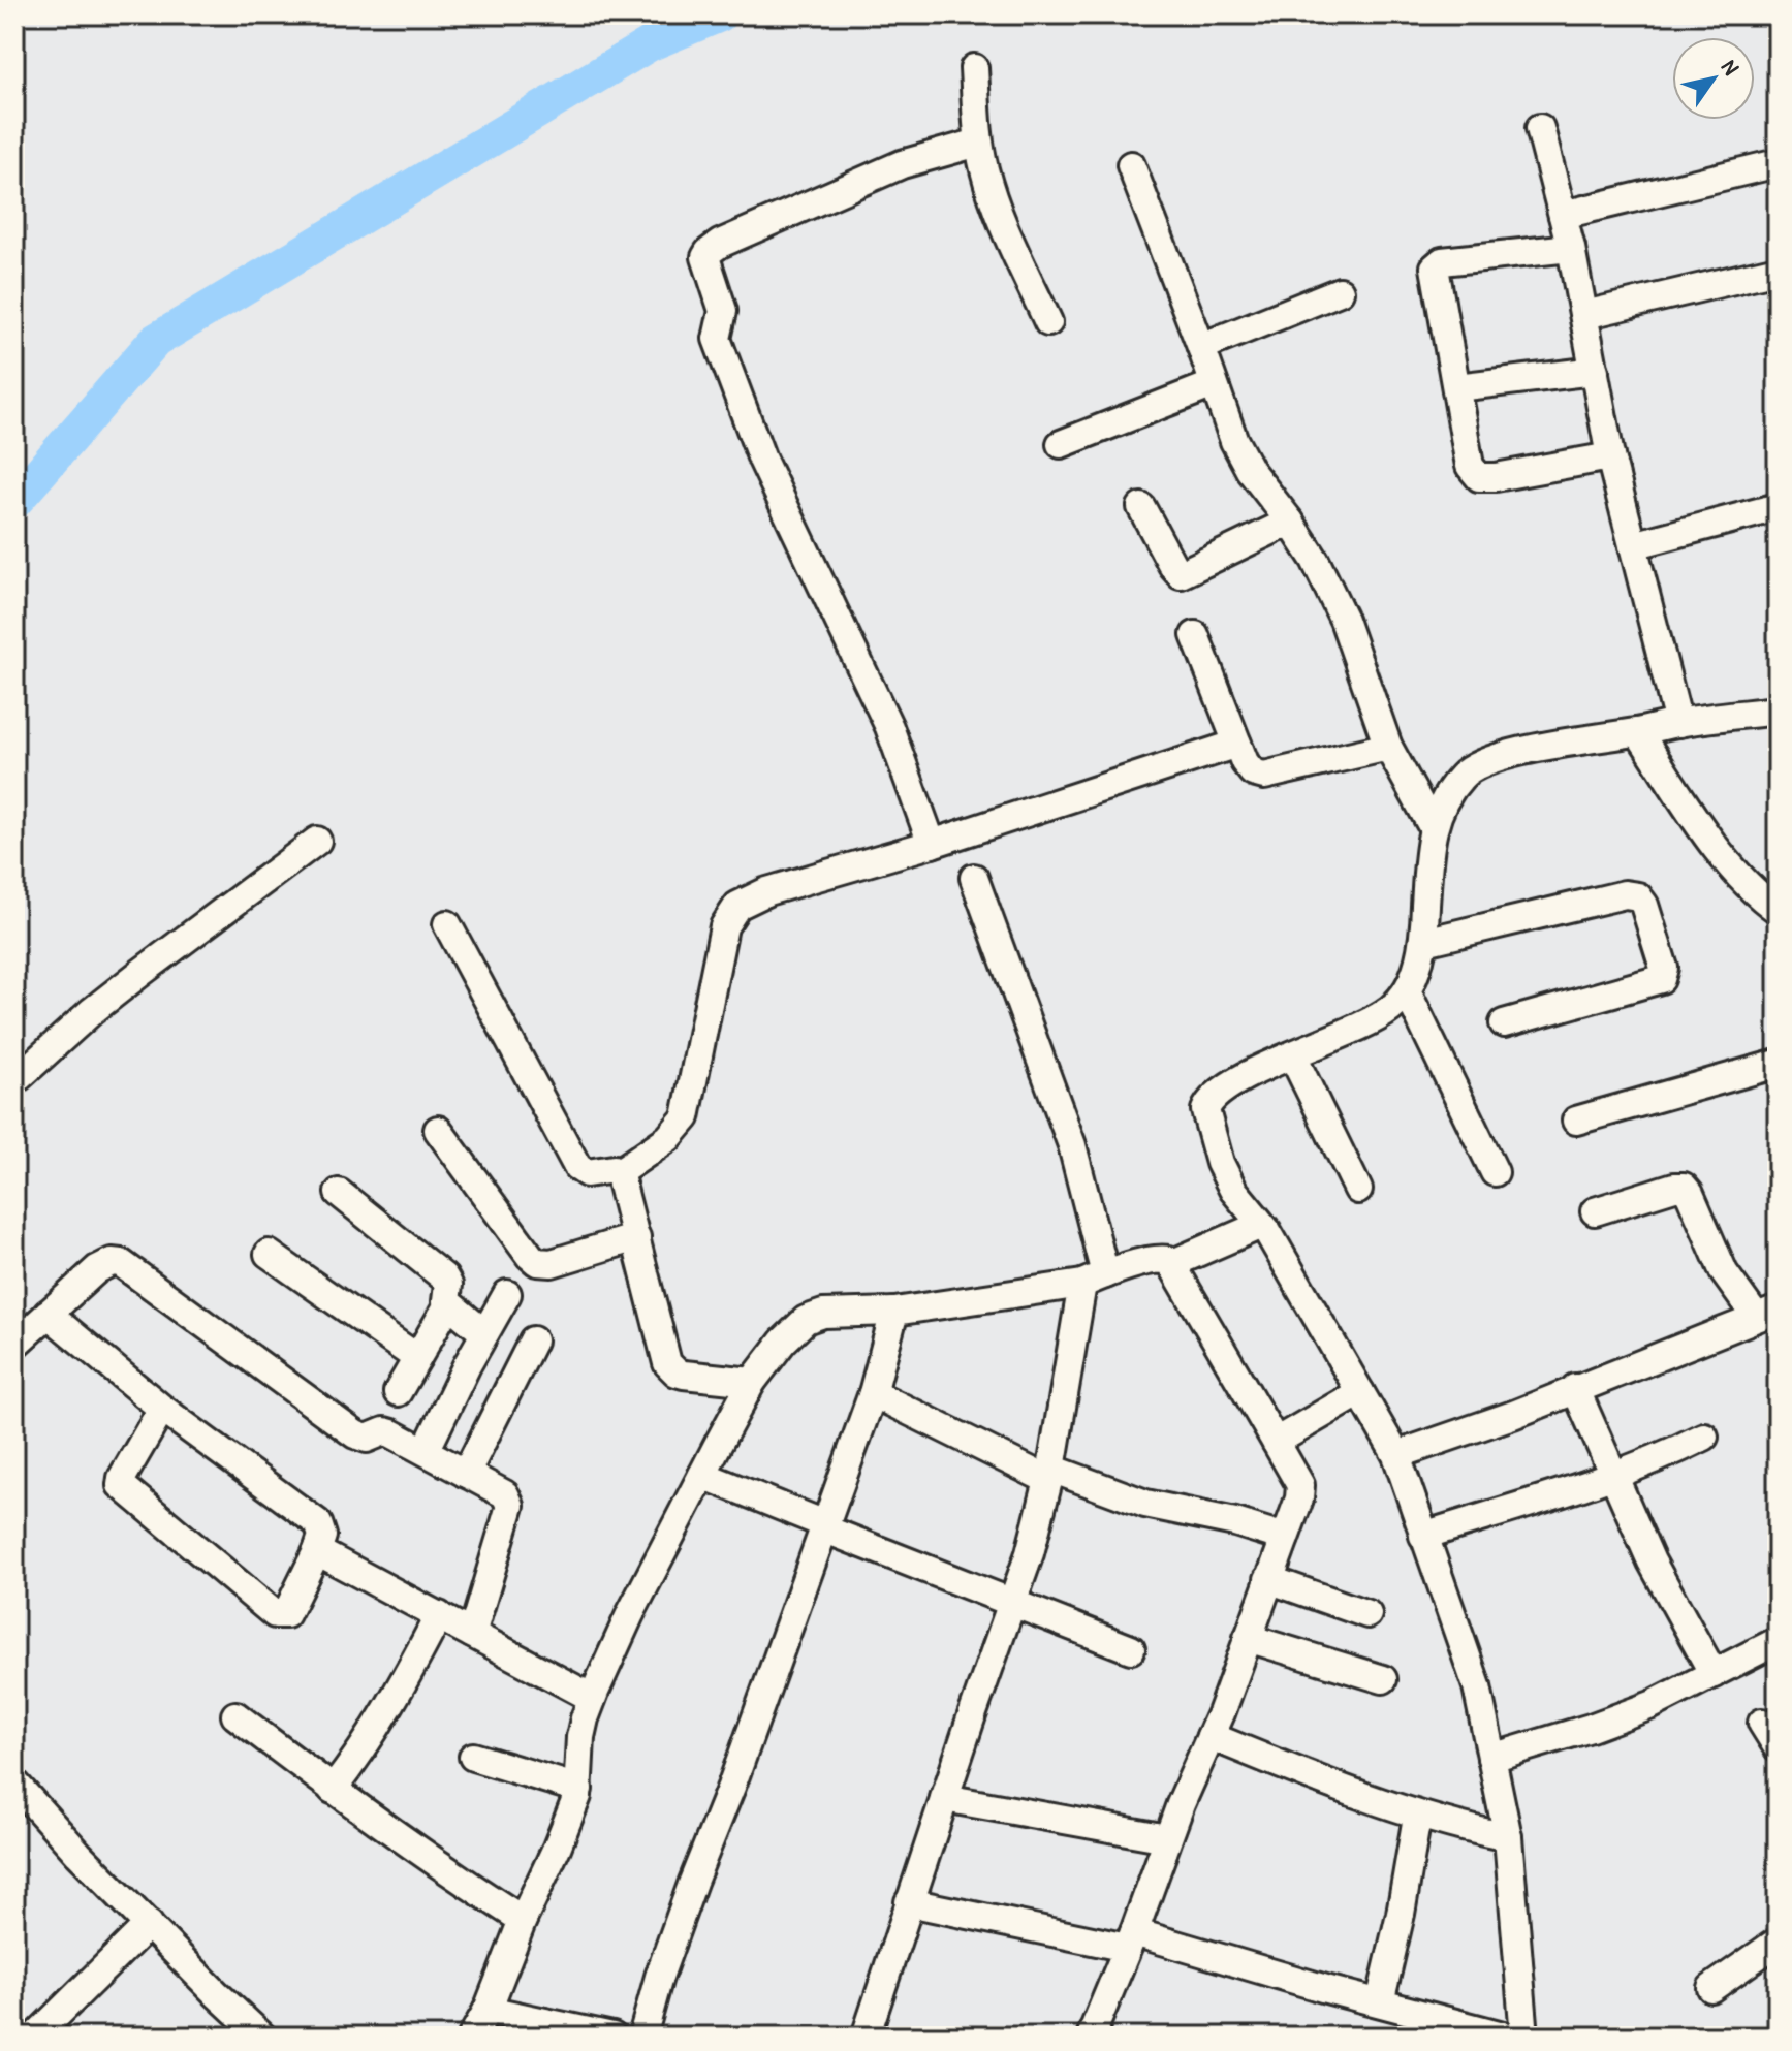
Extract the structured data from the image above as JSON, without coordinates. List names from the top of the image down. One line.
{"north":"top right"}
